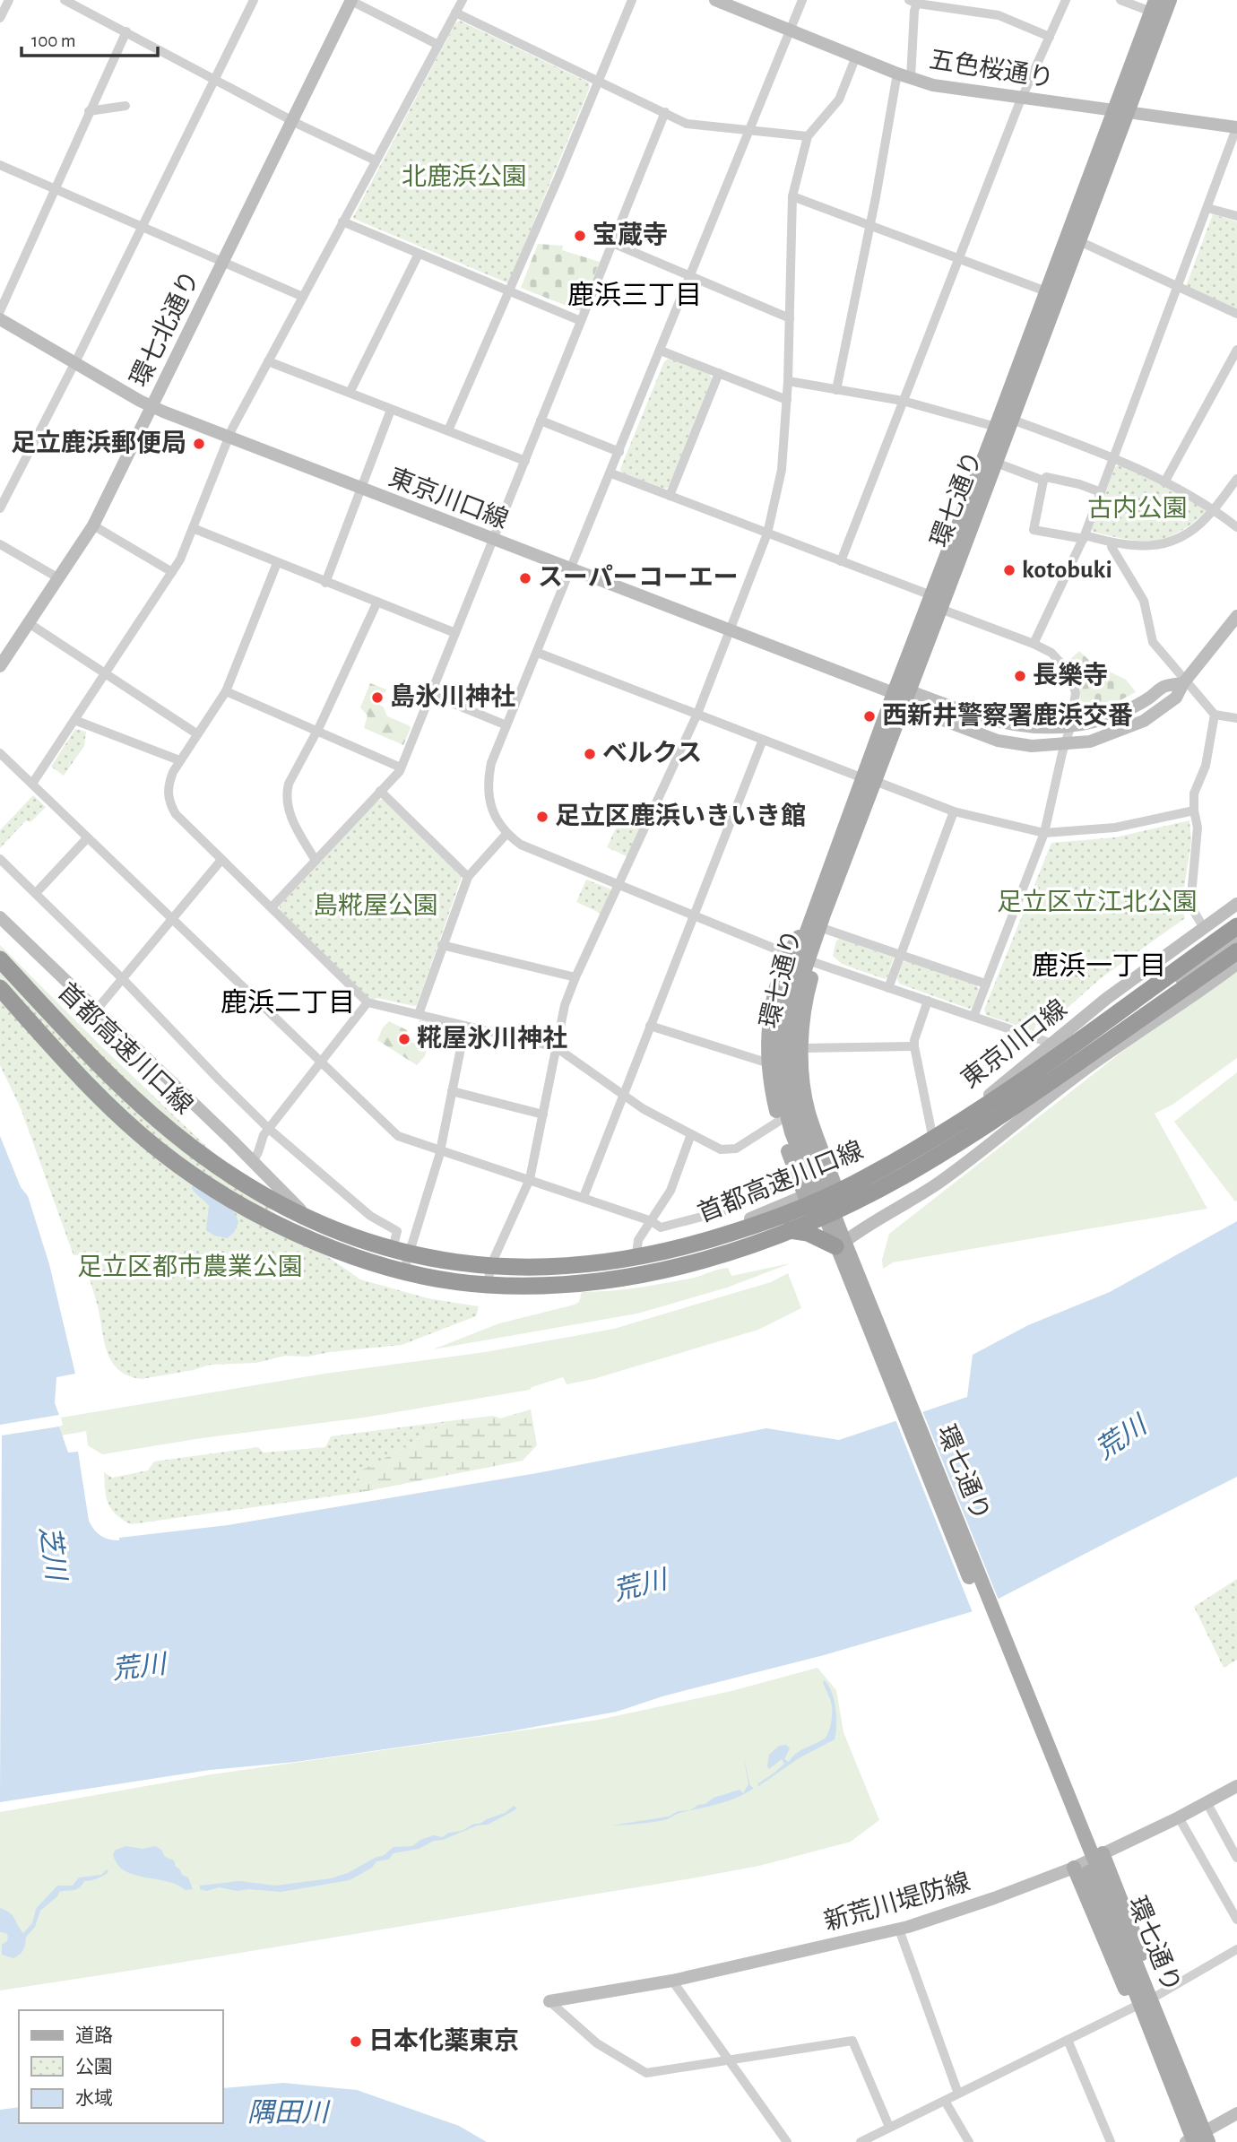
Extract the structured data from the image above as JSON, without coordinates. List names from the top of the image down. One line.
{"streets":{"highway":["首都高速川口線"],"main road":["環七通り"],"street":["五色桜通り","環七北通り","東京川口線","新荒川堤防線"]},"crossings":[["五色桜通り","環七通り"],["環七北通り","東京川口線"],["東京川口線","環七通り"]],"districts":["鹿浜三丁目","鹿浜一丁目","鹿浜二丁目"],"water":["荒川","芝川","隅田川"],"parks":["北鹿浜公園","古内公園","足立区立江北公園","島糀屋公園","足立区都市農業公園"],"places":["宝蔵寺","足立鹿浜郵便局","kotobuki","スーパーコーエー","長樂寺","島氷川神社","西新井警察署鹿浜交番","ベルクス","足立区鹿浜いきいき館","糀屋氷川神社","日本化薬東京"],"legend":["道路","公園","水域"],"scale_bar":"100 m"}
